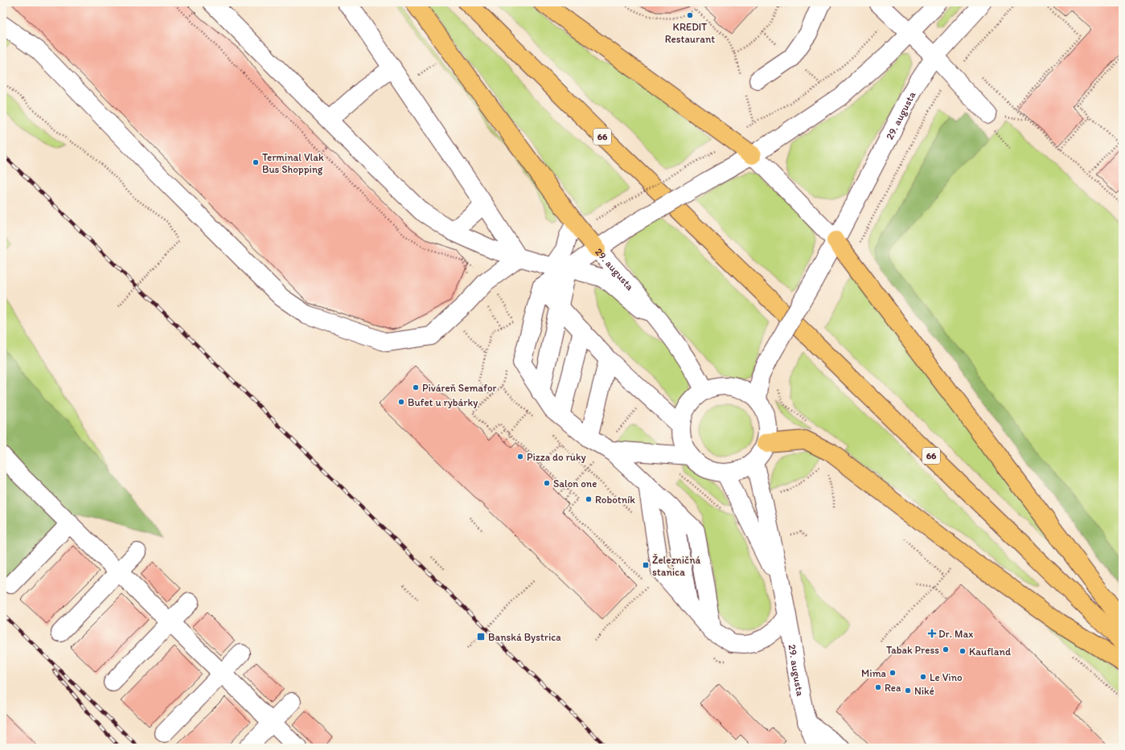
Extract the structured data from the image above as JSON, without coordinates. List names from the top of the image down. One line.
{"streets":{"main road":["66"],"street":["29. augusta"]},"places":{"other":["KREDIT Restaurant","Terminal Vlak Bus Shopping","Piváreň Semafor","Bufet u rybárky","Pizza do ruky","Salon one","Robotník","Tabak Press","Kaufland","Mima","Le Vino","Rea","Niké"],"transit":["Železničná stanica","Banská Bystrica"],"health":["Dr. Max"]}}
